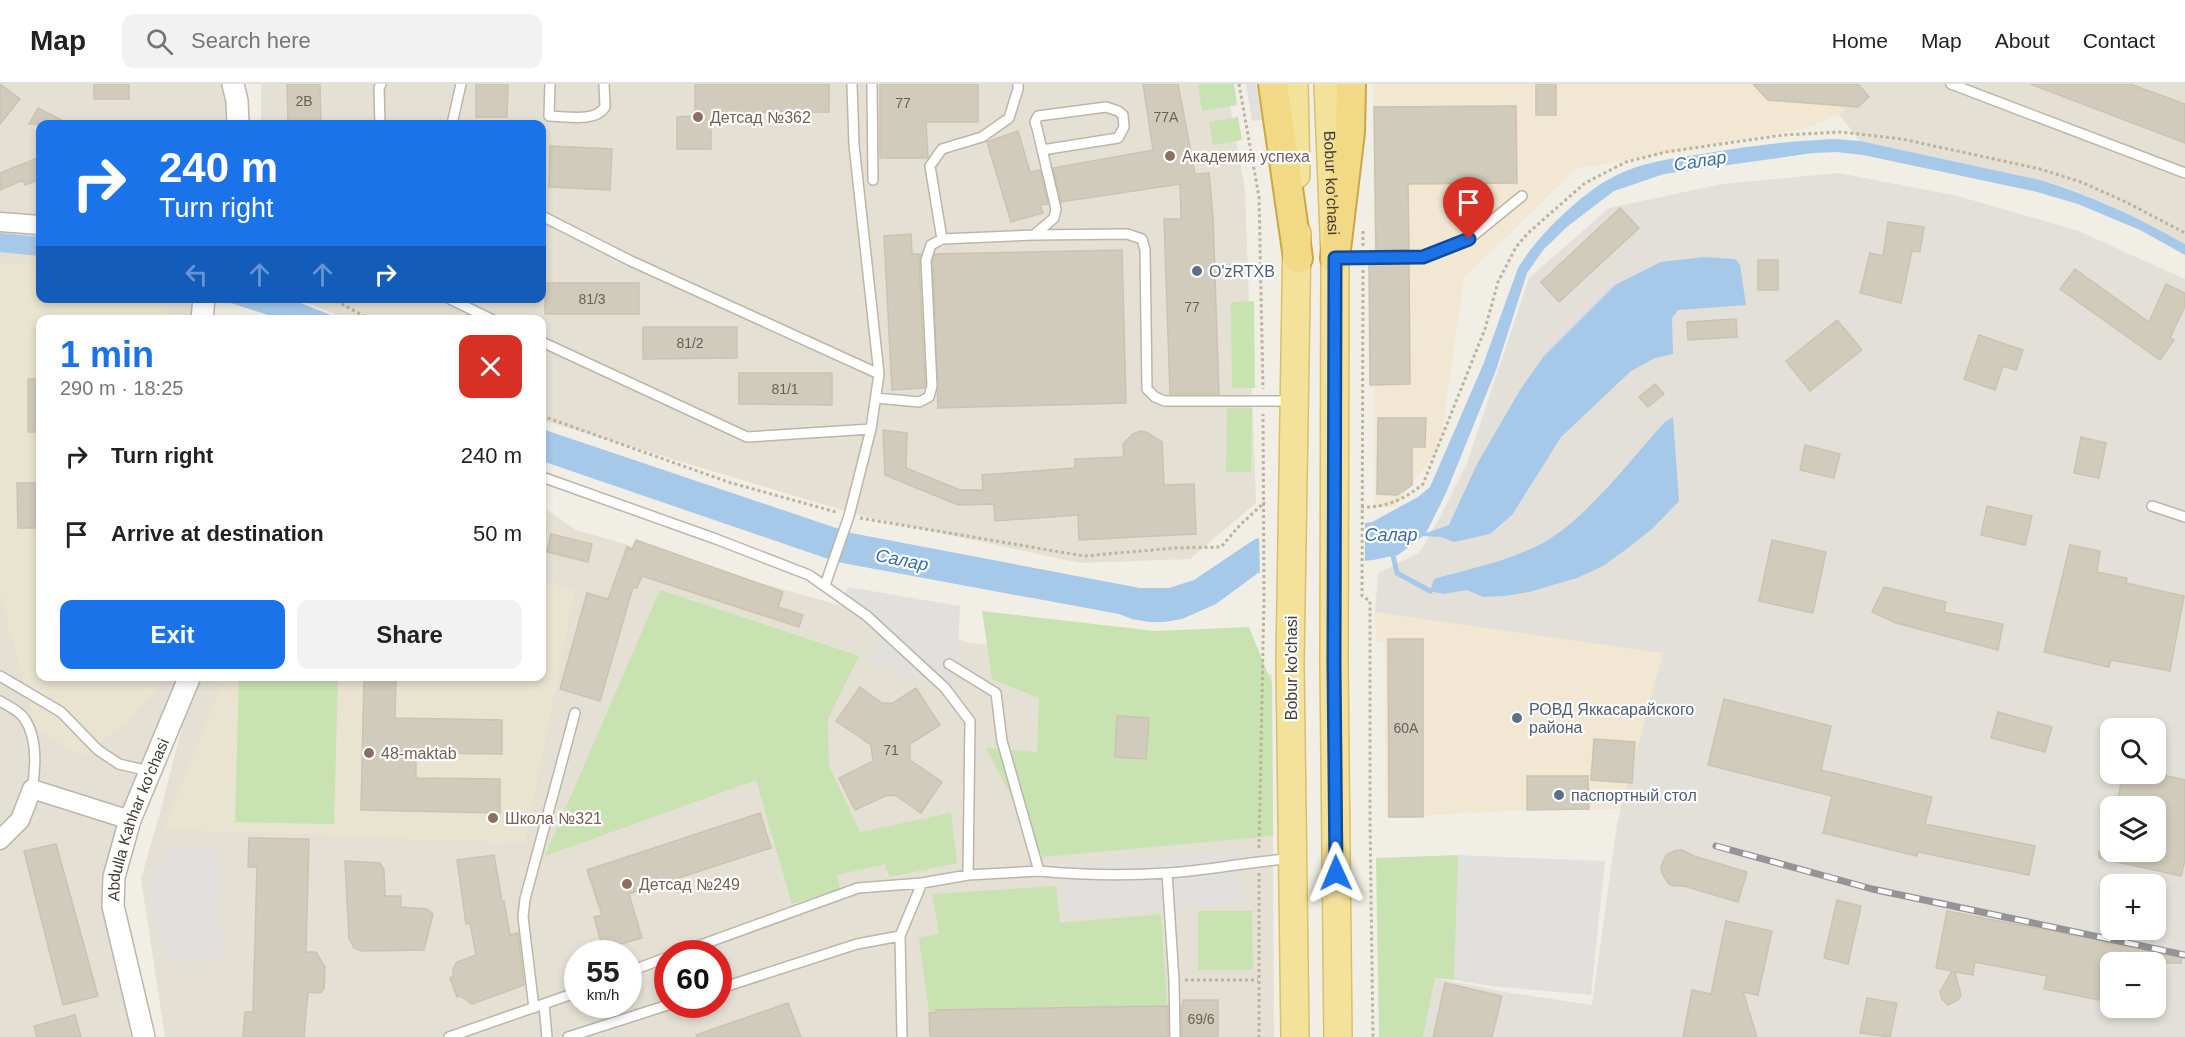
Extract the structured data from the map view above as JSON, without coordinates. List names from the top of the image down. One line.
{"streets":{"main road":["Bobur ko'chasi"],"street":["Abdulla Kahhar ko'chasi"]},"water":["Салар"],"places":["Детсад №362","Академия успеха","O'zRTXB","РОВД Яккасарайского района","48-maktab","паспортный стол","Школа №321","Детсад №249"],"house_numbers":["2В","77","77А","81/3","77","81/2","81/1","60A","71","69/6"],"page":{"header":"Map","search":"Search here","nav":["Home","Map","About","Contact"],"turn":["240 m","Turn right"],"heading":["1 min","290 m · 18:25"],"list":[{"name":"Turn right","value":"240 m"},{"name":"Arrive at destination","value":"50 m"}],"buttons":["Exit","Share"],"map_buttons":["+","−"],"speed":"55 km/h","limit":"60"}}
